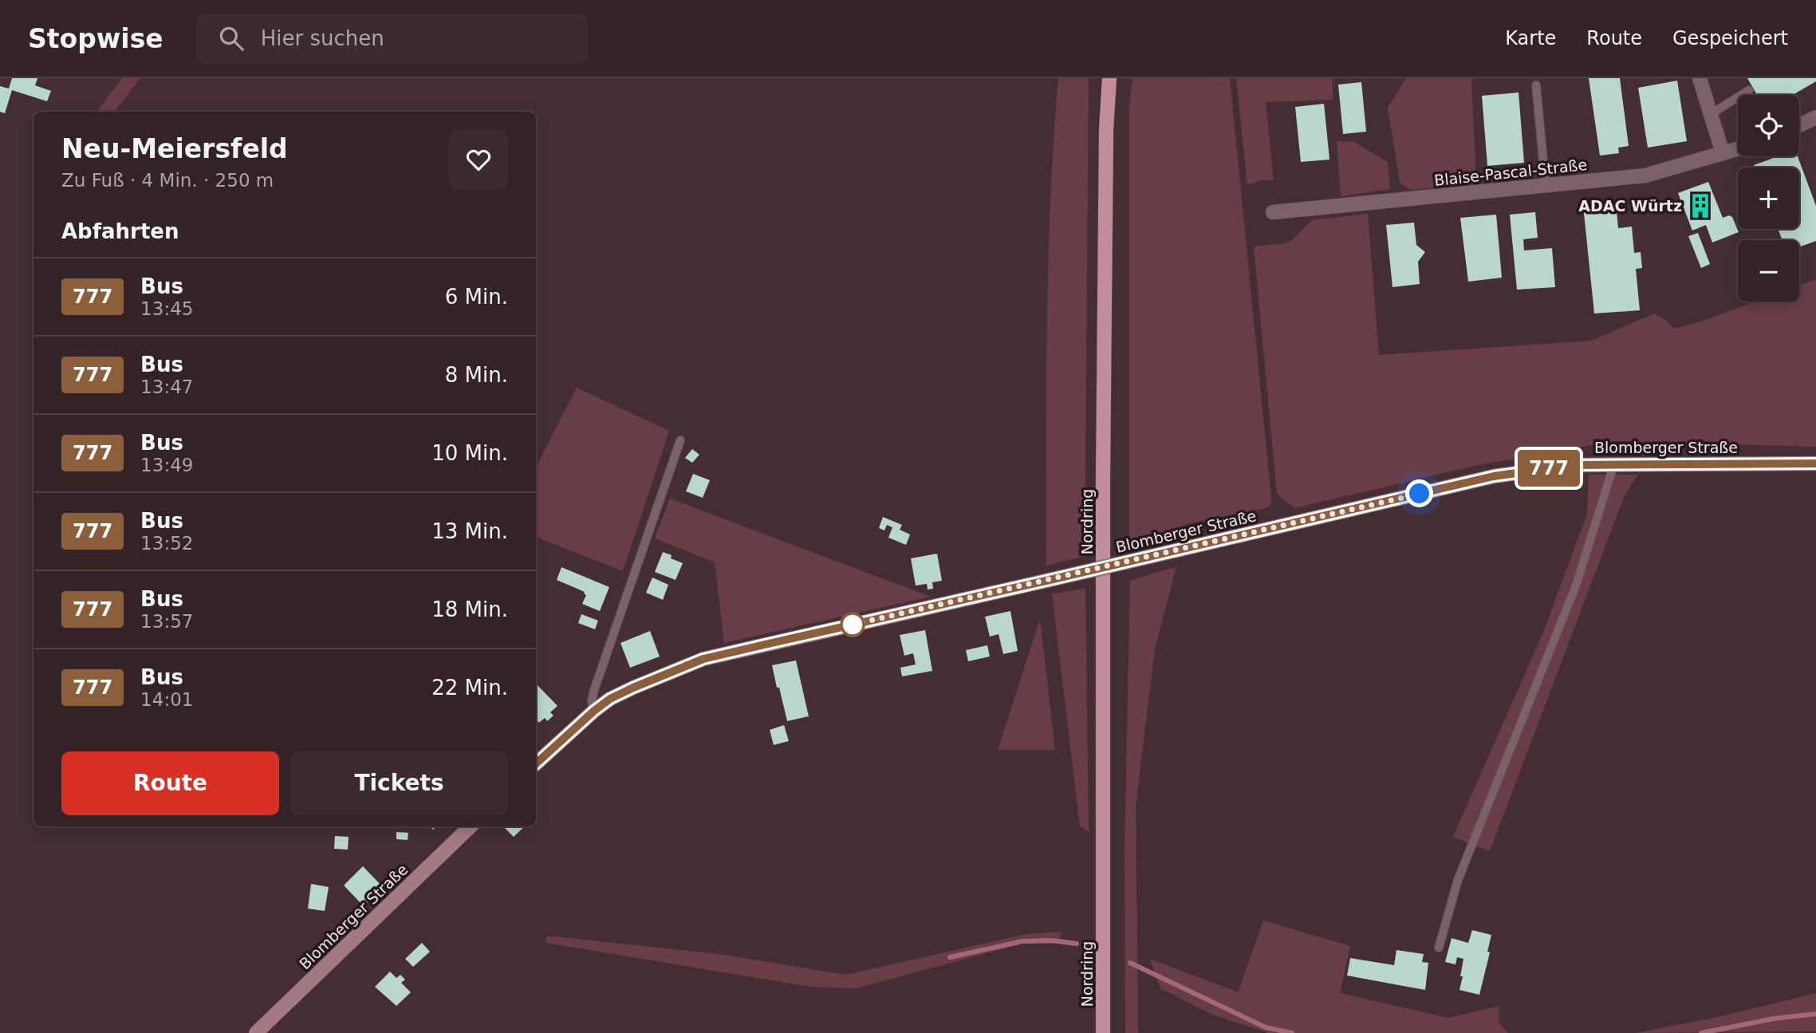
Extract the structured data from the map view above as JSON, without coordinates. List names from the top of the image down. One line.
{"streets":{"main road":["Blomberger Straße","Nordring"],"street":["Blaise-Pascal-Straße"]},"places":{"building":["ADAC Würtz"]},"lines":["bus line 777"],"page":{"header":"Stopwise","search":"Hier suchen","nav":["Karte","Route","Gespeichert"],"on_map":"777","map_buttons":["+","−"],"heading":[["Neu-Meiersfeld","Zu Fuß · 4 Min. · 250 m"],"Abfahrten"],"list":[{"mark":"777","name":"Bus","note":"13:45","value":"6 Min."},{"mark":"777","name":"Bus","note":"13:47","value":"8 Min."},{"mark":"777","name":"Bus","note":"13:49","value":"10 Min."},{"mark":"777","name":"Bus","note":"13:52","value":"13 Min."},{"mark":"777","name":"Bus","note":"13:57","value":"18 Min."},{"mark":"777","name":"Bus","note":"14:01","value":"22 Min."}],"buttons":["Route","Tickets"]}}
